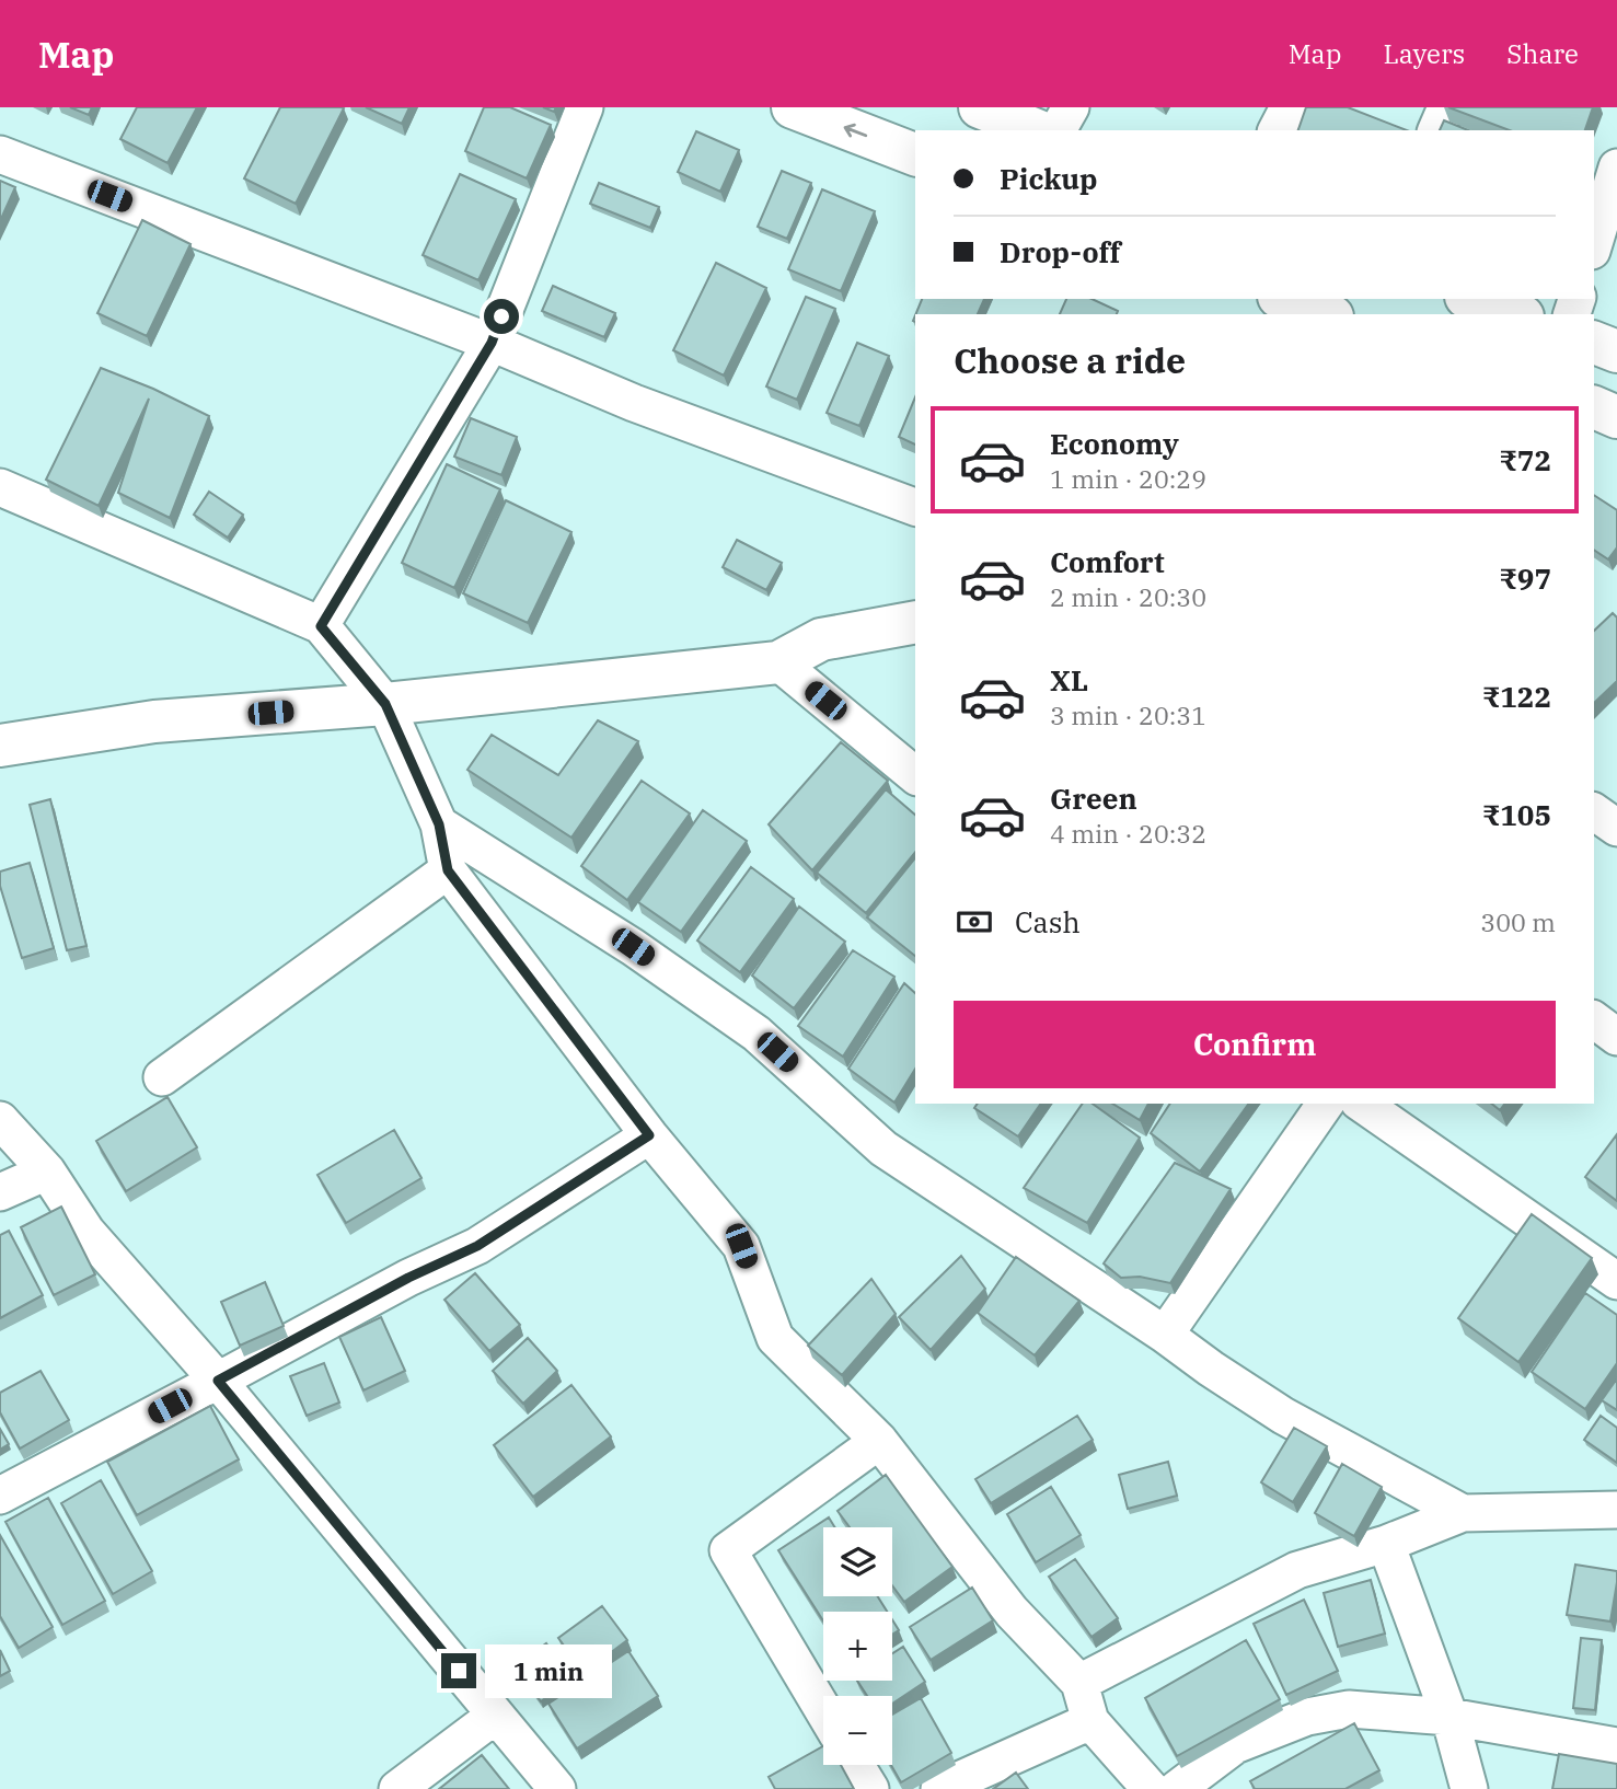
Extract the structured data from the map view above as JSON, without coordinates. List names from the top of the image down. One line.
{"page":{"header":"Map","nav":["Map","Layers","Share"],"banner":["Pickup","Drop-off"],"heading":"Choose a ride","list":[{"name":"Economy","note":"1 min · 20:29","value":"₹72"},{"name":"Comfort","note":"2 min · 20:30","value":"₹97"},{"name":"XL","note":"3 min · 20:31","value":"₹122"},{"name":"Green","note":"4 min · 20:32","value":"₹105"}],"pay":["Cash","300 m"],"buttons":"Confirm","map_buttons":["+","−"],"bubble":"1 min"}}
